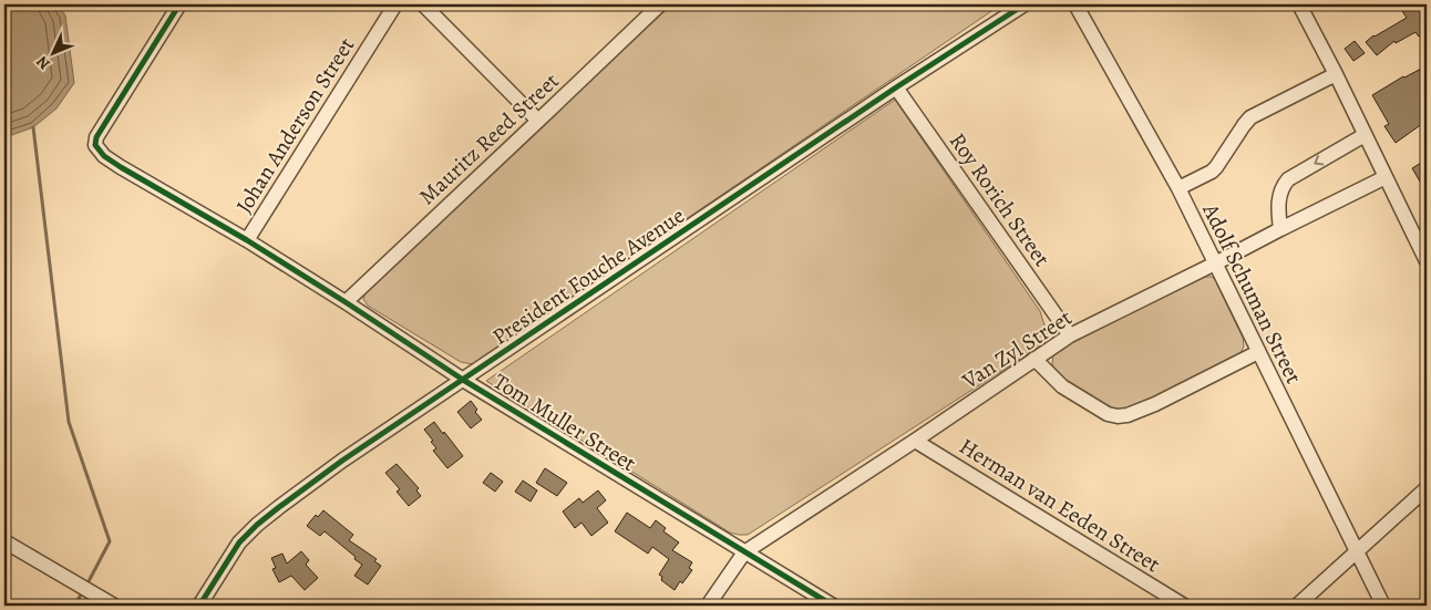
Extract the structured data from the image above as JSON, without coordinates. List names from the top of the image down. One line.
{"streets":{"street":["Johan Anderson Street","Mauritz Reed Street","Roy Rorich Street","President Fouche Avenue","Adolf Schuman Street","Van Zyl Street","Tom Muller Street","Herman van Eeden Street"]},"crossings":[["Johan Anderson Street","Tom Muller Street"],["Mauritz Reed Street","Tom Muller Street"],["Roy Rorich Street","President Fouche Avenue"],["Roy Rorich Street","Van Zyl Street"],["President Fouche Avenue","Tom Muller Street"],["Adolf Schuman Street","Van Zyl Street"],["Van Zyl Street","Tom Muller Street"],["Van Zyl Street","Herman van Eeden Street"]],"north":"bottom left"}
